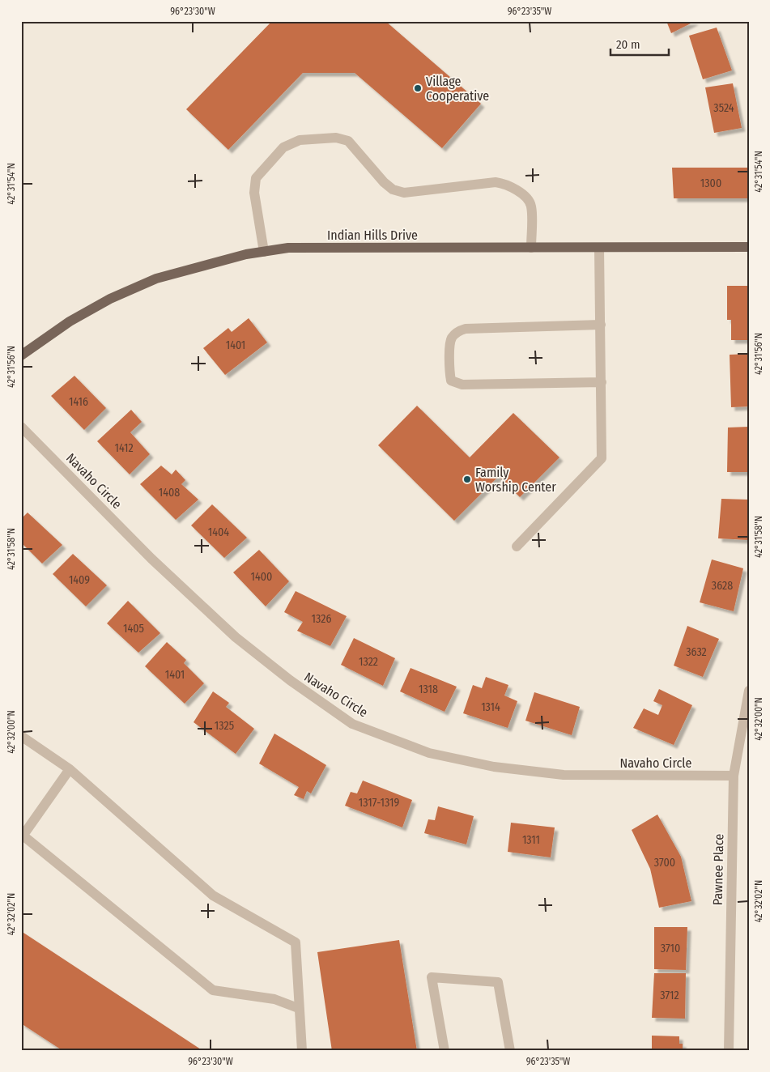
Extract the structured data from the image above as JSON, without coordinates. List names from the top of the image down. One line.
{"streets":{"main road":["Indian Hills Drive"],"street":["Navaho Circle","Pawnee Place"]},"crossings":[["Navaho Circle","Pawnee Place"]],"places":["Village Cooperative","Family Worship Center"],"house_numbers":["3524","1300","1401","1416","1412","1408","1404","1400","1409","3628","1326","1405","3632","1322","1401","1318","1314","1325","1317-1319","1311","3700","3710","3712"],"scale_bar":"20 m","coordinates":["96°23'30\"W","96°23'35\"W","42°31'54\"N","42°31'56\"N","42°31'58\"N","42°32'00\"N","42°32'02\"N"]}
